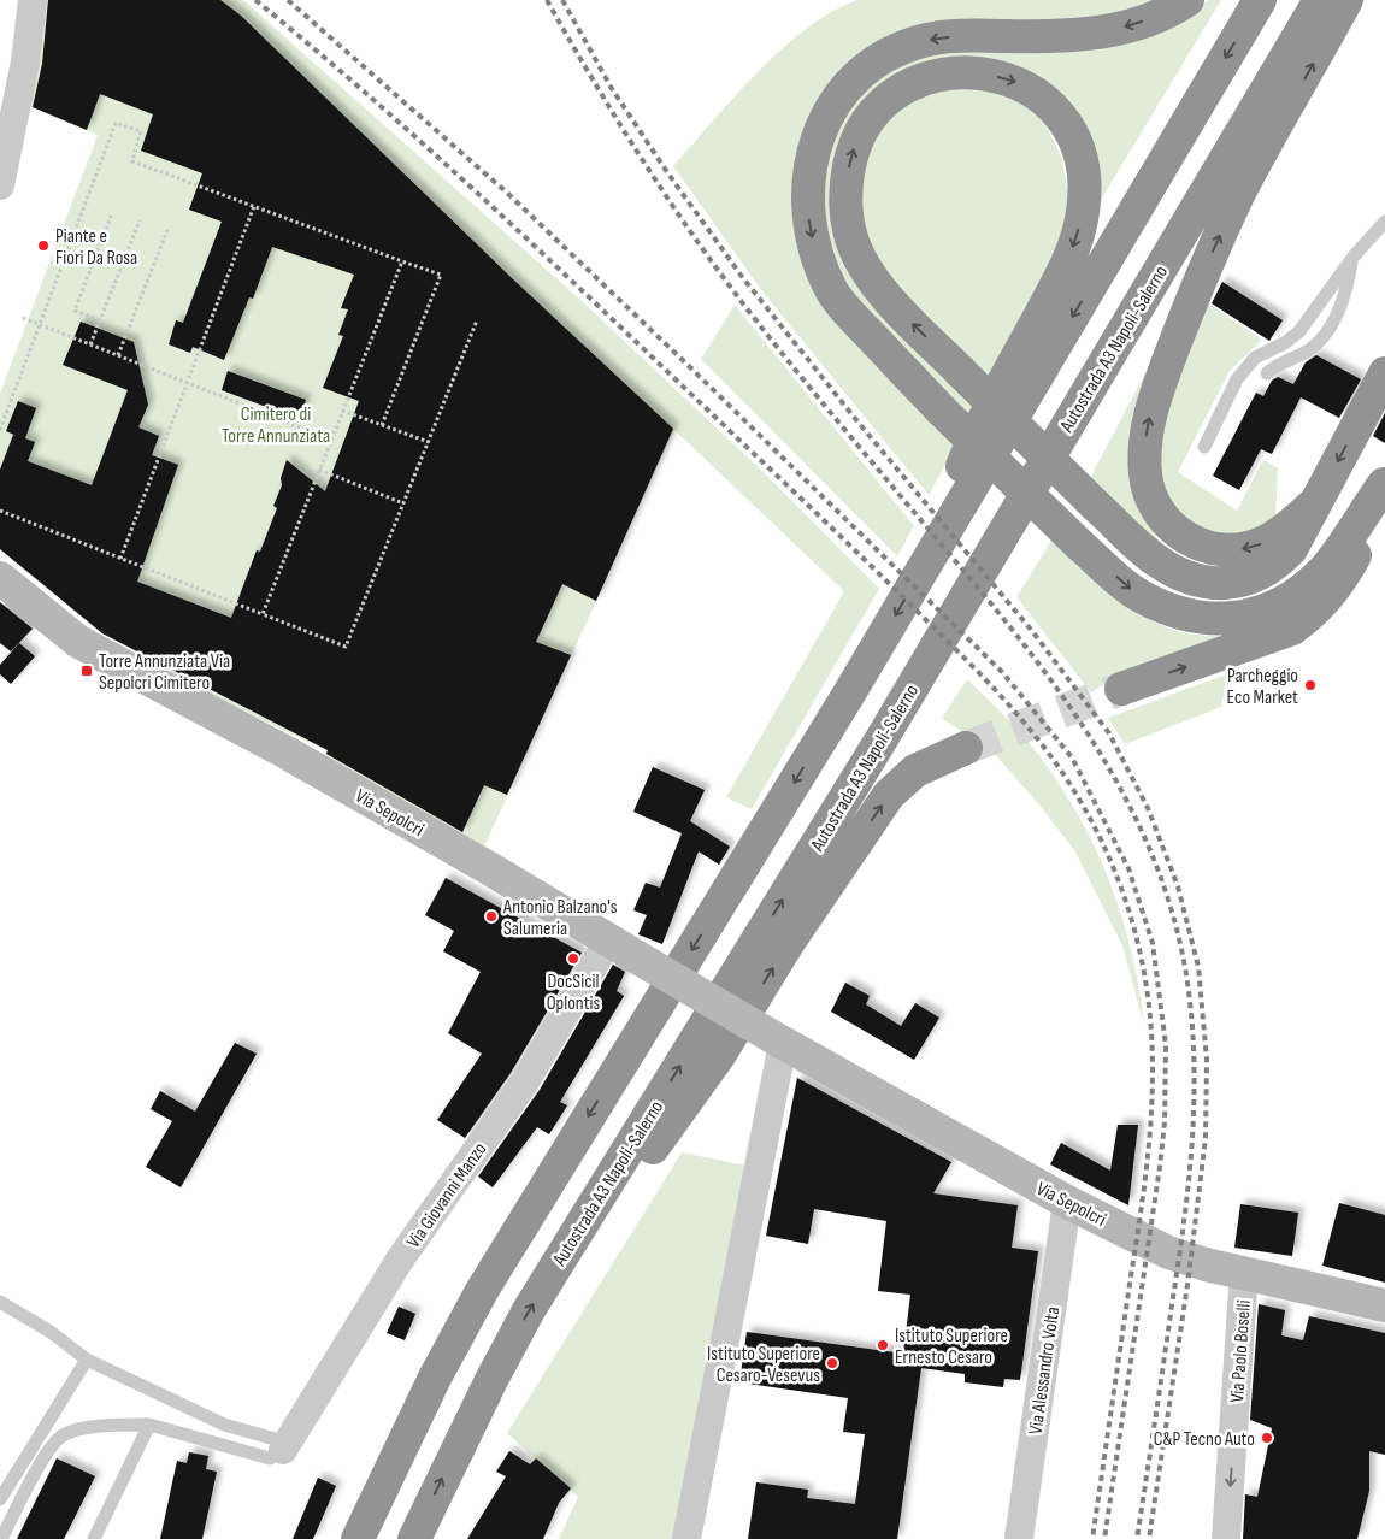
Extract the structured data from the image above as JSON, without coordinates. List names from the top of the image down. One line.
{"streets":{"highway":["Autostrada A3 Napoli-Salerno"],"street":["Via Sepolcri","Via Giovanni Manzo","Via Paolo Boselli","Via Alessandro Volta"]},"crossings":[["Via Sepolcri","Via Giovanni Manzo"],["Via Sepolcri","Via Paolo Boselli"],["Via Sepolcri","Via Alessandro Volta"]],"one_way":["Via Paolo Boselli"],"parks":["Cimitero di Torre Annunziata"],"places":{"other":["Piante e Fiori Da Rosa","Parcheggio Eco Market","Antonio Balzano's Salumeria","DocSicil Oplontis","Istituto Superiore Ernesto Cesaro","Istituto Superiore Cesaro-Vesevus","C&P Tecno Auto"],"transit":["Torre Annunziata Via Sepolcri Cimitero"]}}
